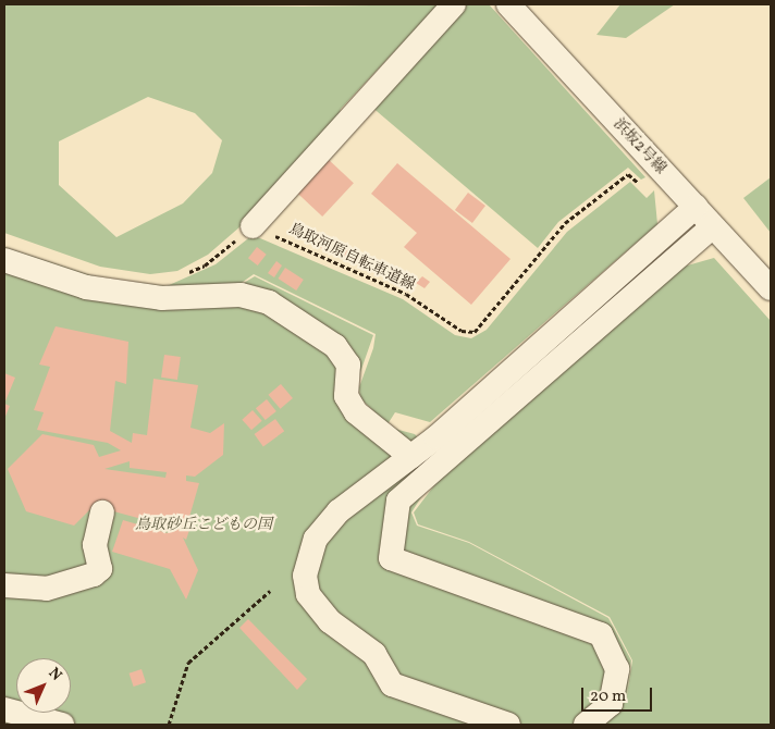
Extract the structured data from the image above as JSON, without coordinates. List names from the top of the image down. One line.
{"streets":{"street":["浜坂2号線"],"path":["鳥取河原自転車道線"]},"crossings":[["浜坂2号線","鳥取河原自転車道線"]],"parks":["鳥取砂丘こどもの国"],"scale_bar":"20 m","north":"top right"}
